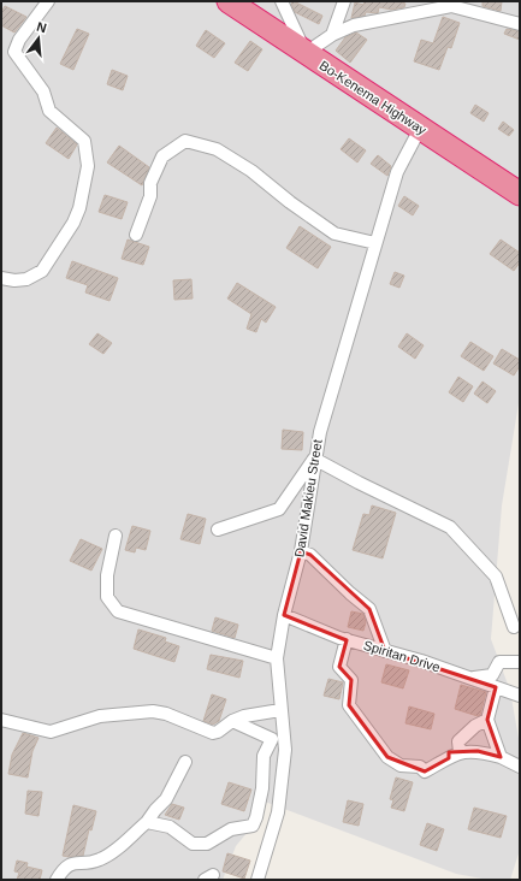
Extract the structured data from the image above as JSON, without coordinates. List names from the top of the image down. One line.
{"streets":{"highway":["Bo-Kenema Highway"],"street":["David Makieu Street","Spiritan Drive"]},"crossings":[["Bo-Kenema Highway","David Makieu Street"],["David Makieu Street","Spiritan Drive"]],"north":"top"}
